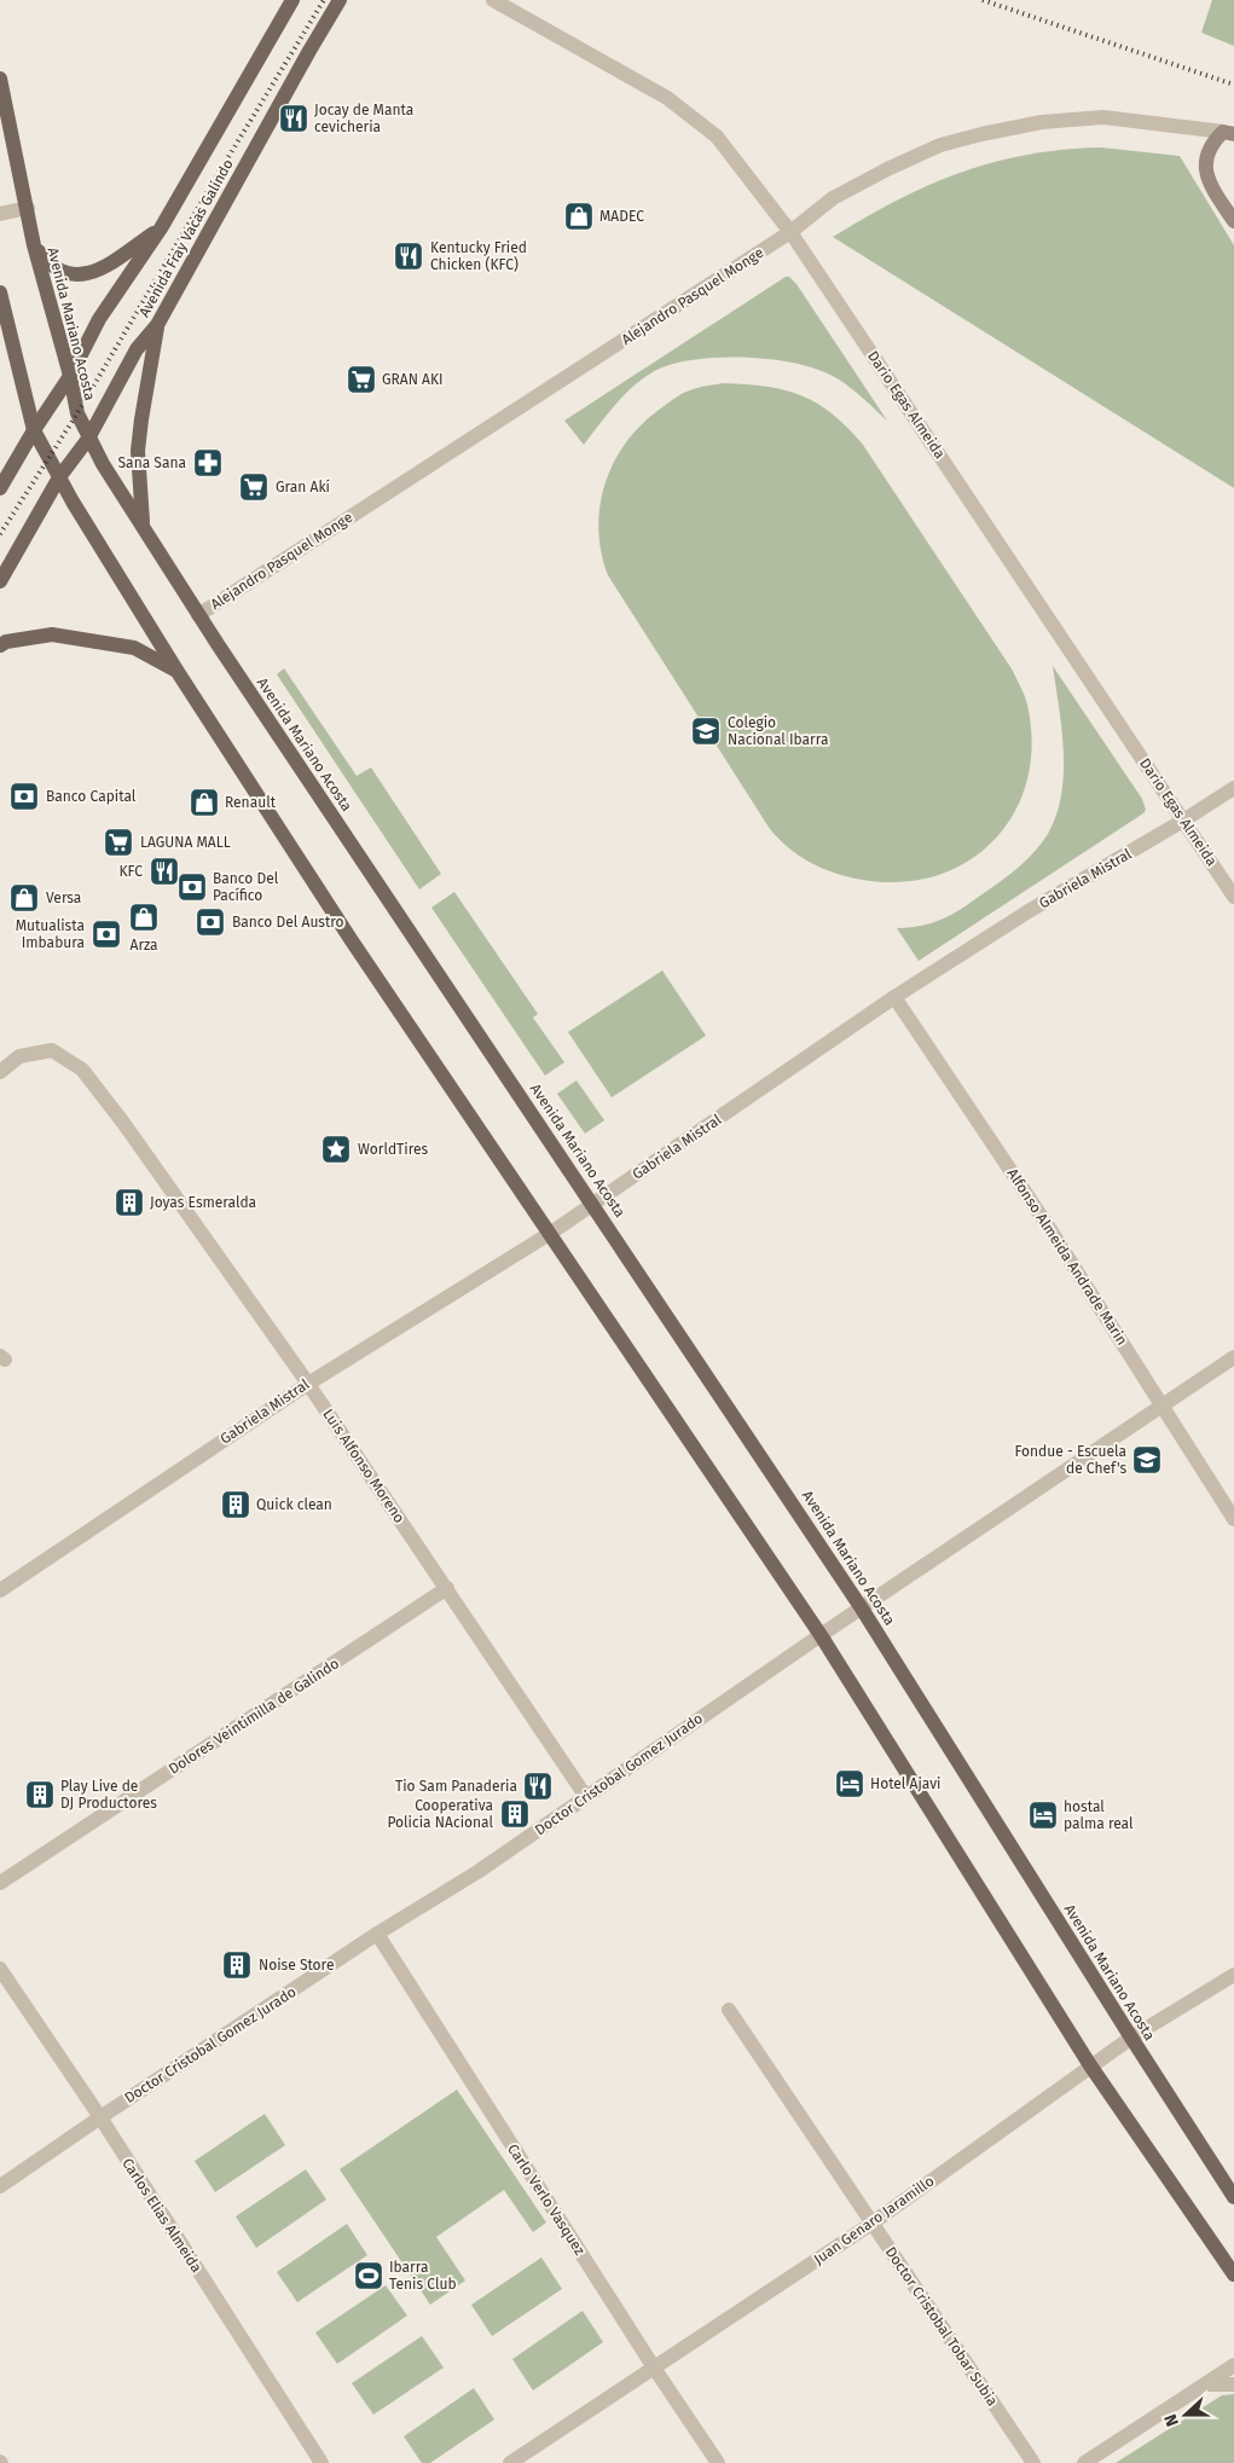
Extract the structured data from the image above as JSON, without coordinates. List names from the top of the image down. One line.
{"streets":{"main road":["Avenida Fray Vacas Galindo","Avenida Mariano Acosta"],"street":["Alejandro Pasquel Monge","Dario Egas Almeida","Gabriela Mistral","Alfonso Almeida Andrade Marin","Luis Alfonso Moreno","Dolores Veintimilla de Galindo","Doctor Cristobal Gomez Jurado","Carlo Verlo Vasquez","Carlos Elias Almeida","Juan Genaro Jaramillo","Doctor Cristobal Tobar Subia"]},"crossings":[["Avenida Fray Vacas Galindo","Avenida Mariano Acosta"],["Alejandro Pasquel Monge","Avenida Mariano Acosta"],["Alejandro Pasquel Monge","Dario Egas Almeida"],["Avenida Mariano Acosta","Gabriela Mistral"],["Avenida Mariano Acosta","Doctor Cristobal Gomez Jurado"],["Avenida Mariano Acosta","Juan Genaro Jaramillo"],["Dario Egas Almeida","Gabriela Mistral"],["Gabriela Mistral","Alfonso Almeida Andrade Marin"],["Gabriela Mistral","Luis Alfonso Moreno"],["Alfonso Almeida Andrade Marin","Doctor Cristobal Gomez Jurado"],["Luis Alfonso Moreno","Dolores Veintimilla de Galindo"],["Luis Alfonso Moreno","Doctor Cristobal Gomez Jurado"],["Doctor Cristobal Gomez Jurado","Carlo Verlo Vasquez"],["Doctor Cristobal Gomez Jurado","Carlos Elias Almeida"],["Carlo Verlo Vasquez","Juan Genaro Jaramillo"],["Juan Genaro Jaramillo","Doctor Cristobal Tobar Subia"]],"places":{"restaurant":["Jocay de Manta cevicheria","Kentucky Fried Chicken (KFC)","KFC","Tio Sam Panaderia"],"shop":["MADEC","Renault","Versa","Arza"],"supermarket":["GRAN AKI","Gran Akí","LAGUNA MALL"],"pharmacy":["Sana Sana"],"school or university":["Colegio Nacional Ibarra","Fondue - Escuela de Chef's"],"bank":["Banco Capital","Banco Del Pacífico","Banco Del Austro","Mutualista Imbabura"],"place":["WorldTires"],"building":["Joyas Esmeralda","Quick clean","Play Live de DJ Productores","Cooperativa Policia NAcional","Noise Store"],"hotel":["Hotel Ajavi","hostal palma real"],"sports":["Ibarra Tenis Club"]},"north":"left"}
